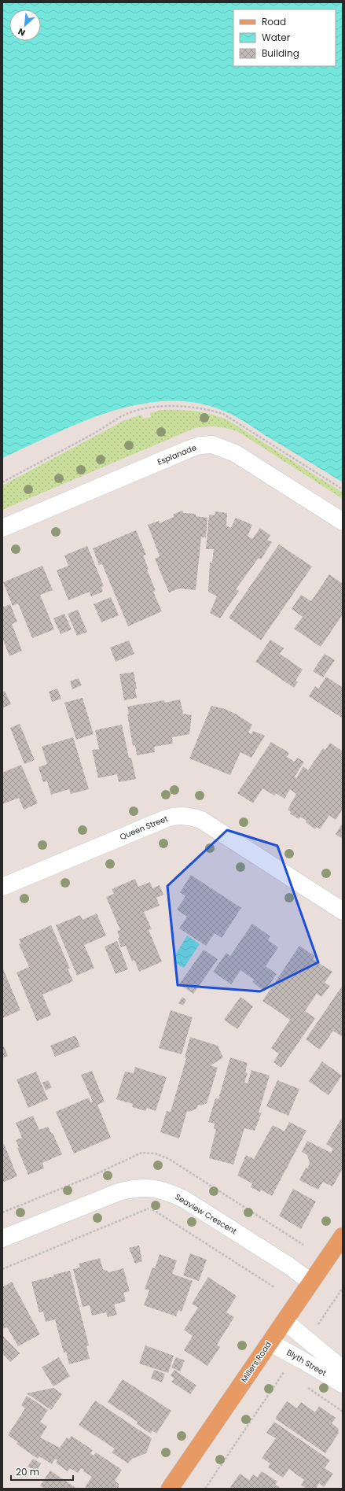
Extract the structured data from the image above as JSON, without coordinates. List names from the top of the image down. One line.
{"streets":{"main road":["Millers Road"],"street":["Esplanade","Queen Street","Seaview Crescent","Blyth Street"]},"crossings":[["Seaview Crescent","Millers Road"],["Millers Road","Blyth Street"]],"legend":["Road","Water","Building"],"scale_bar":"20 m","north":"bottom left"}
